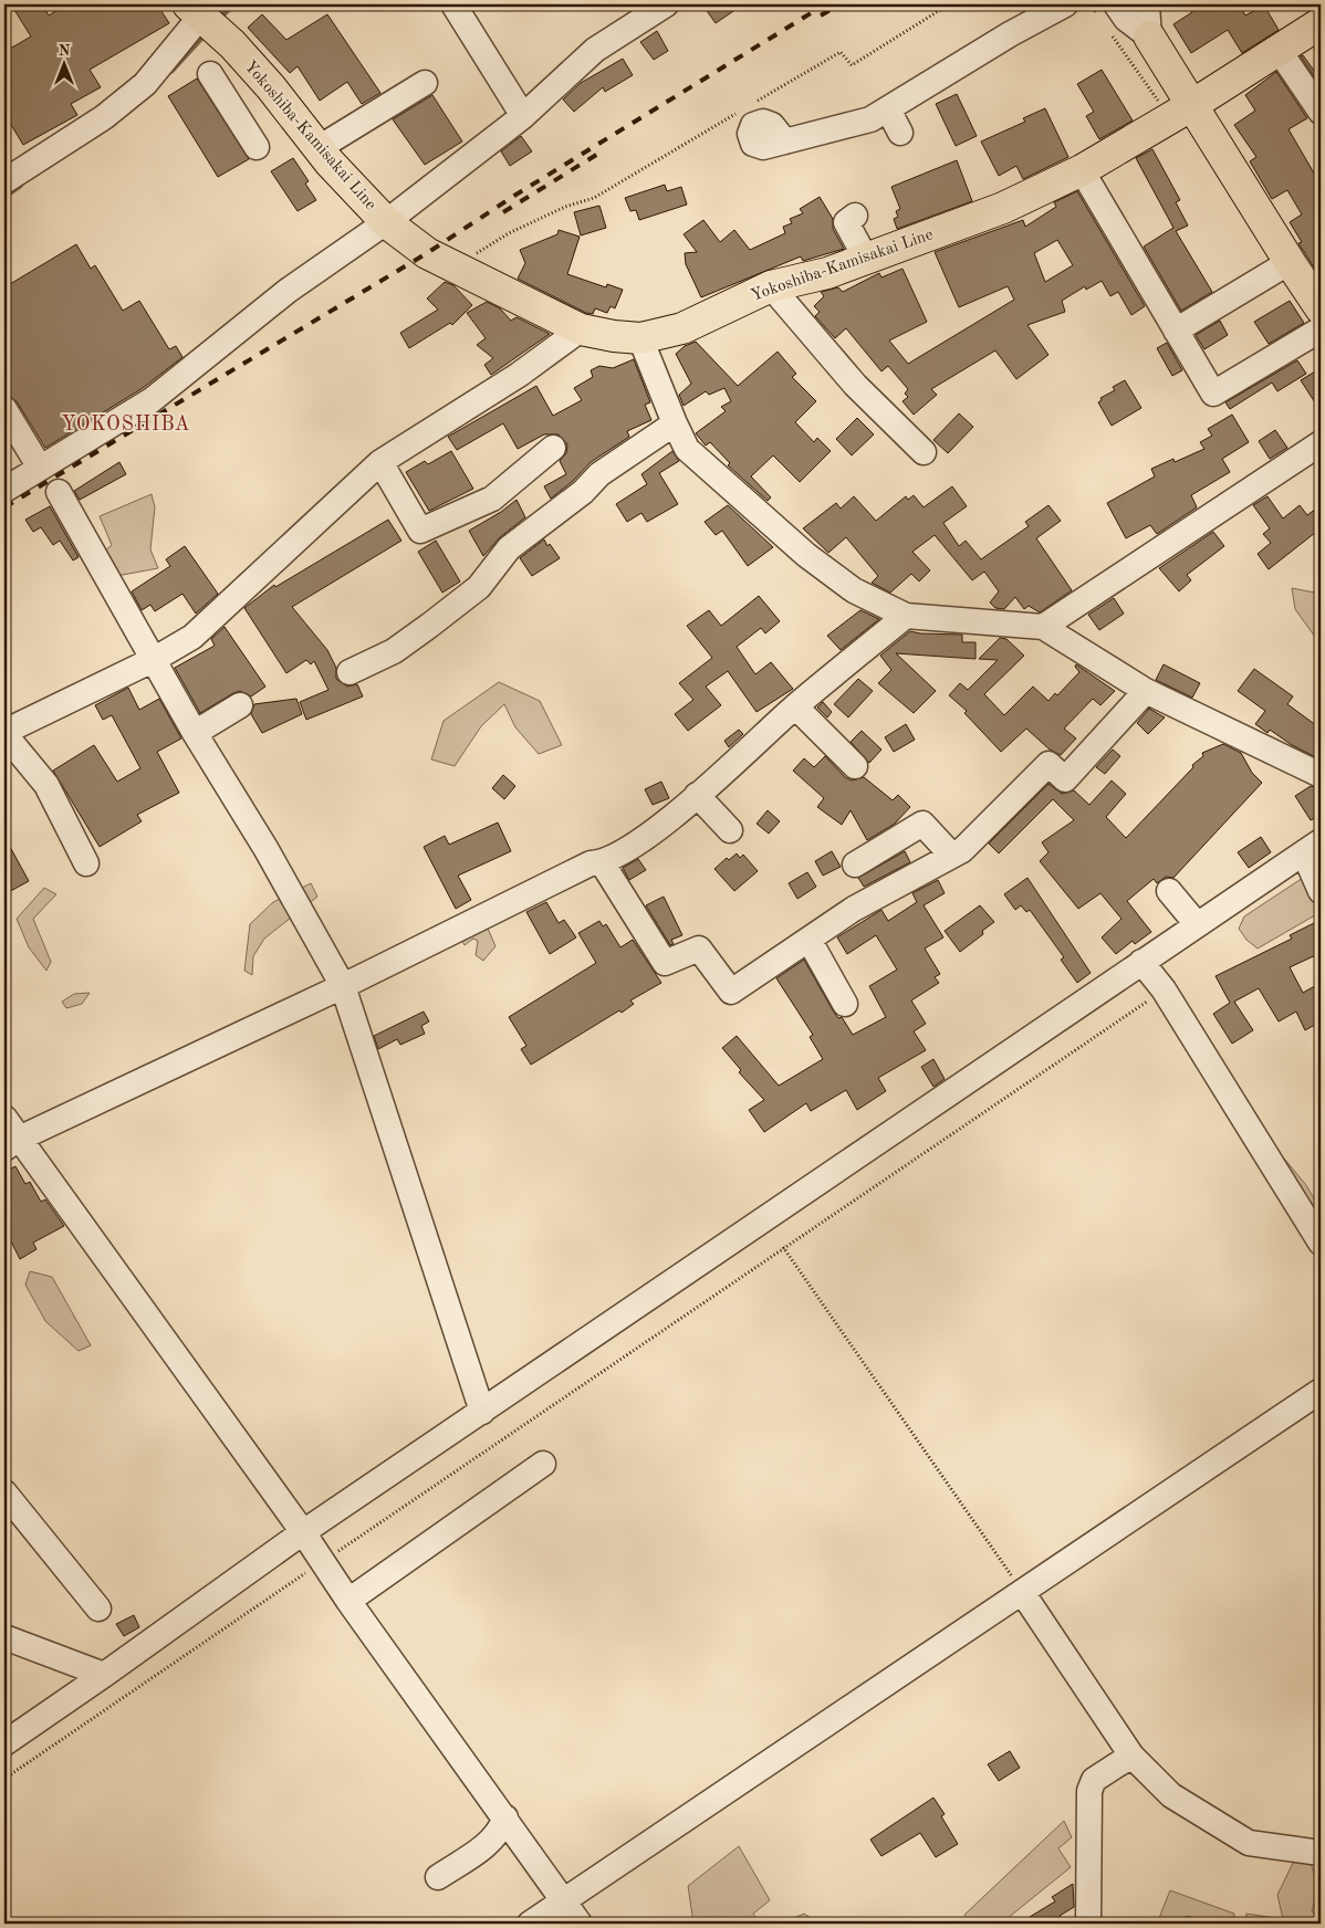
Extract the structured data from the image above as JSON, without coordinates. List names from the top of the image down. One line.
{"streets":{"main road":["Yokoshiba-Kamisakai Line"]},"districts":["YOKOSHIBA"],"north":"top"}
